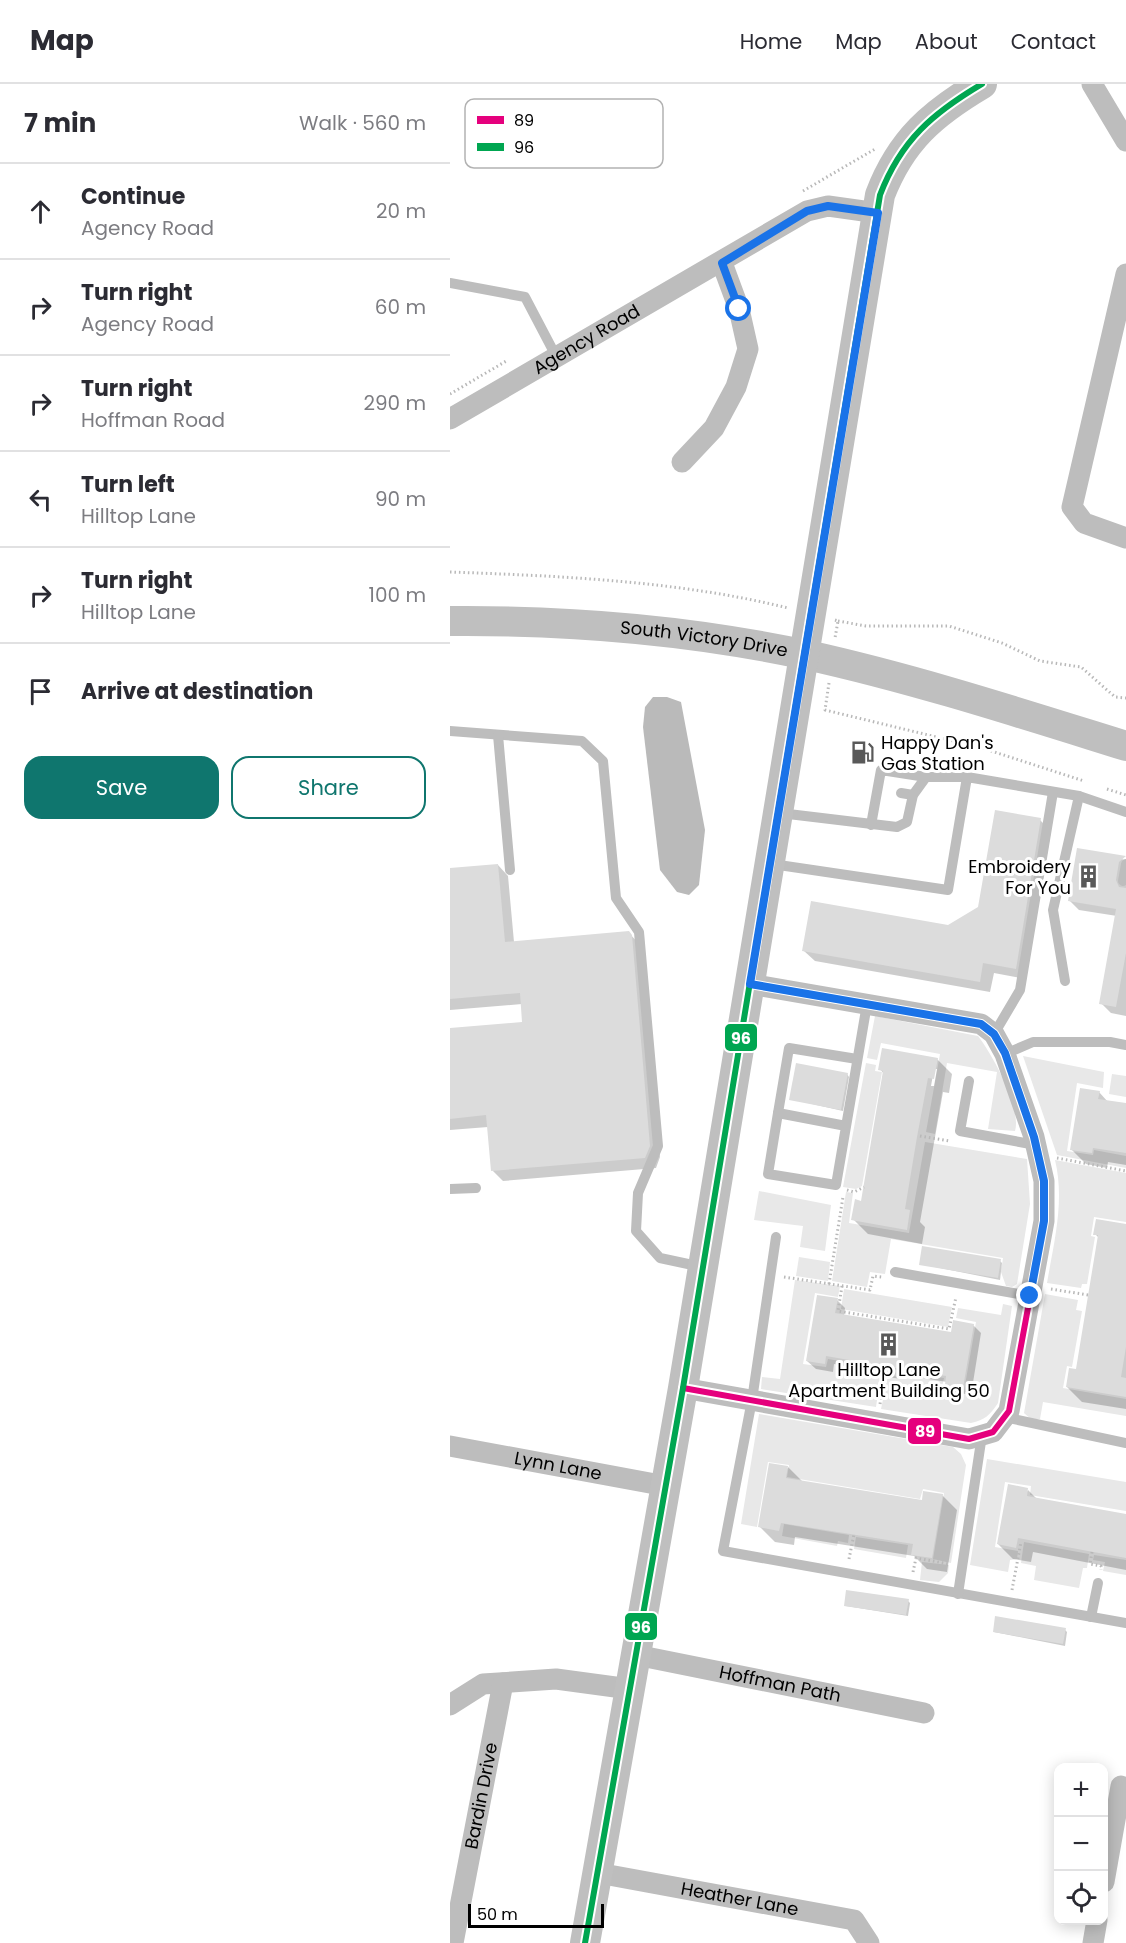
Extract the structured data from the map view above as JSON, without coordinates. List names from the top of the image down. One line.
{"streets":{"main road":["South Victory Drive"],"street":["Agency Road","Lynn Lane","Hoffman Path","Bardin Drive","Heather Lane"]},"places":{"fuel station":["Happy Dan's Gas Station"],"building":["Embroidery For You","Hilltop Lane Apartment Building 50"]},"lines":["transit line 96","transit line 89"],"legend":["89","96"],"scale_bar":"50 m","page":{"header":"Map","nav":["Home","Map","About","Contact"],"heading":["7 min","Walk · 560 m"],"list":[["Continue","Agency Road","20 m"],["Turn right","Agency Road","60 m"],["Turn right","Hoffman Road","290 m"],["Turn left","Hilltop Lane","90 m"],["Turn right","Hilltop Lane","100 m"],"Arrive at destination"],"buttons":["Save","Share"],"map_buttons":["+","−"],"scale":"50 m"}}
